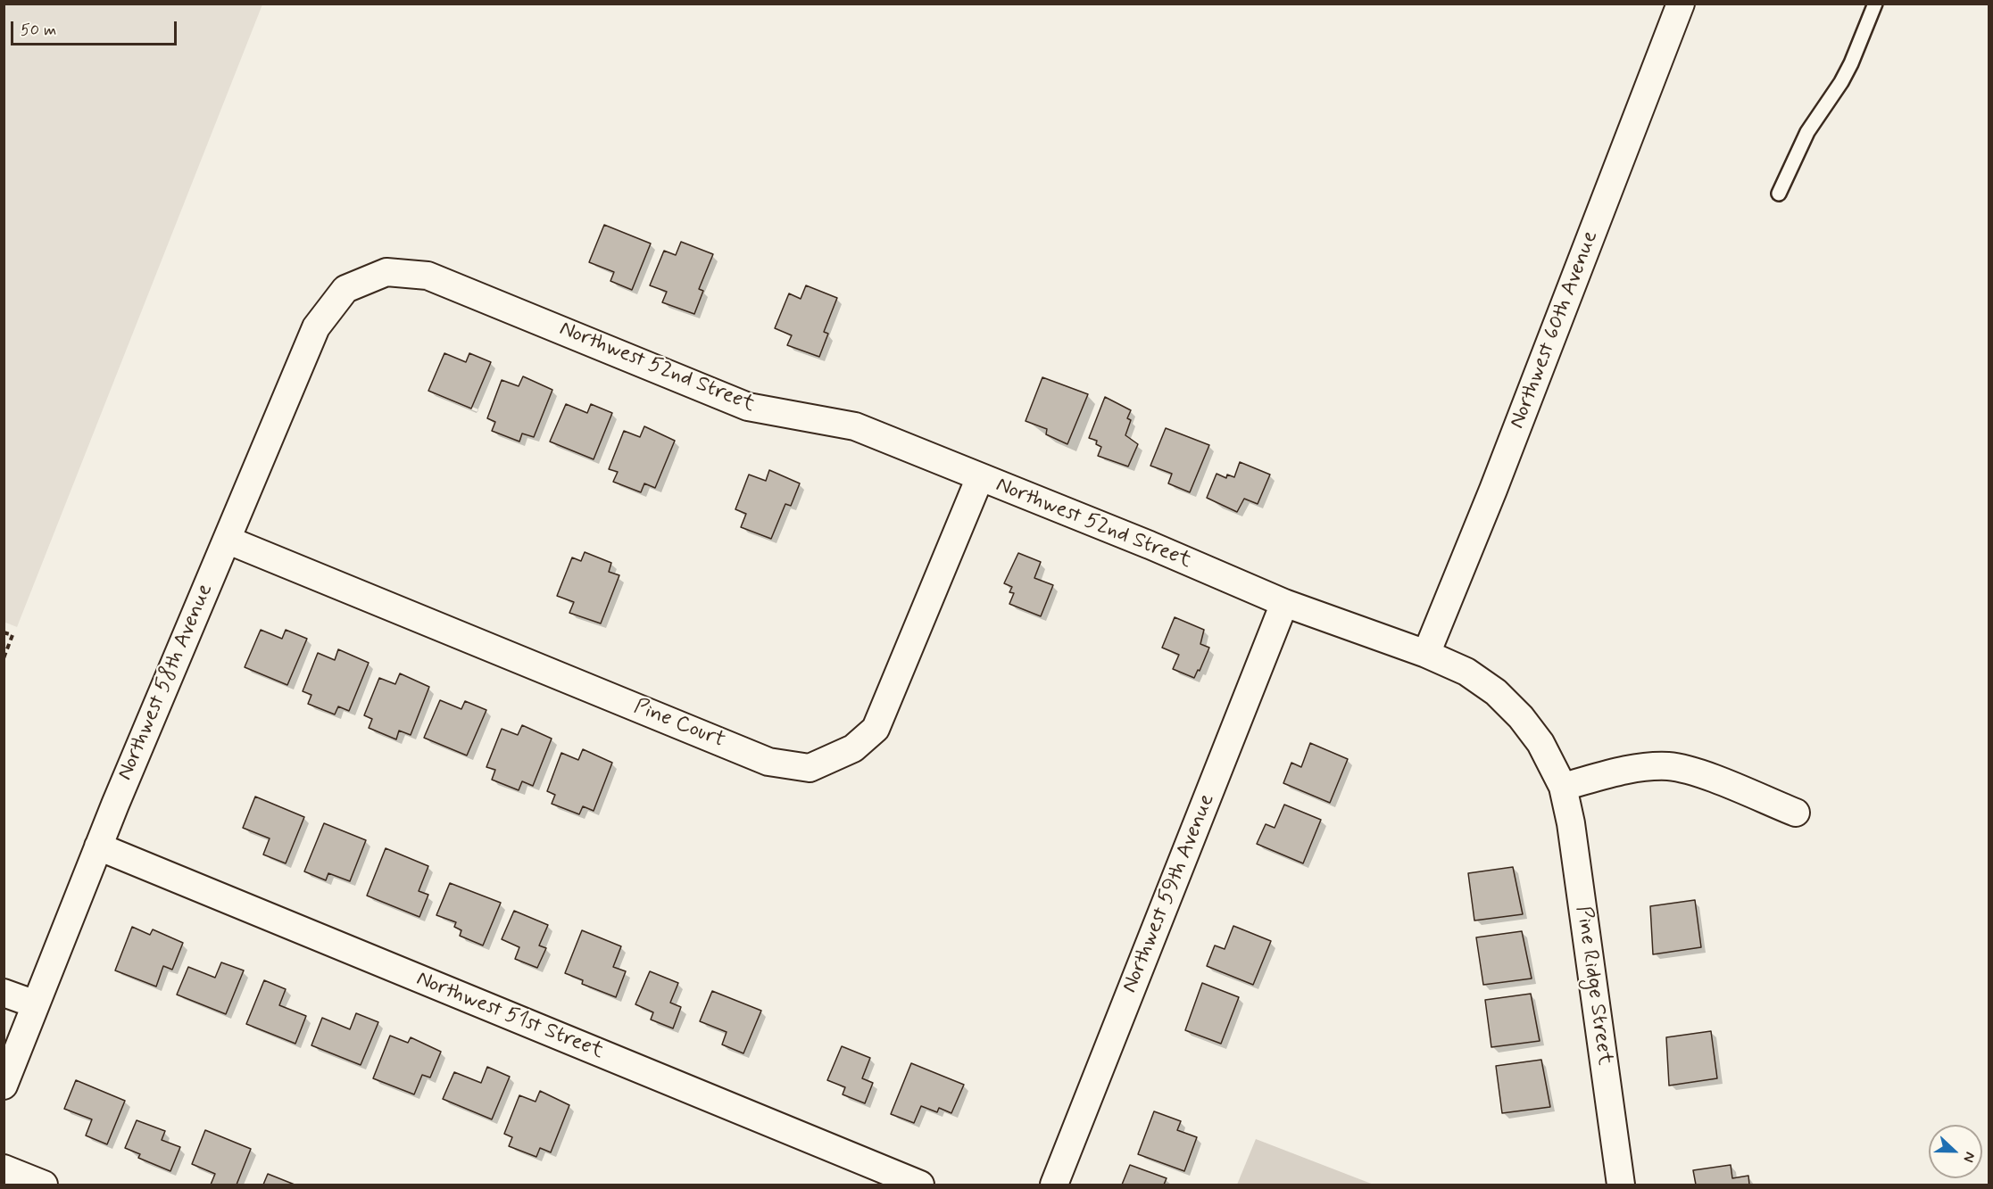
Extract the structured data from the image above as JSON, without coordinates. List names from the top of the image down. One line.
{"streets":{"street":["Northwest 60th Avenue","Northwest 52nd Street","Northwest 58th Avenue","Pine Court","Northwest 59th Avenue","Pine Ridge Street","Northwest 51st Street"]},"crossings":[["Northwest 60th Avenue","Northwest 52nd Street"],["Northwest 52nd Street","Northwest 58th Avenue"],["Northwest 52nd Street","Pine Court"],["Northwest 52nd Street","Northwest 59th Avenue"],["Northwest 52nd Street","Pine Ridge Street"],["Northwest 58th Avenue","Pine Court"],["Northwest 58th Avenue","Northwest 51st Street"]],"scale_bar":"50 m","north":"right"}
